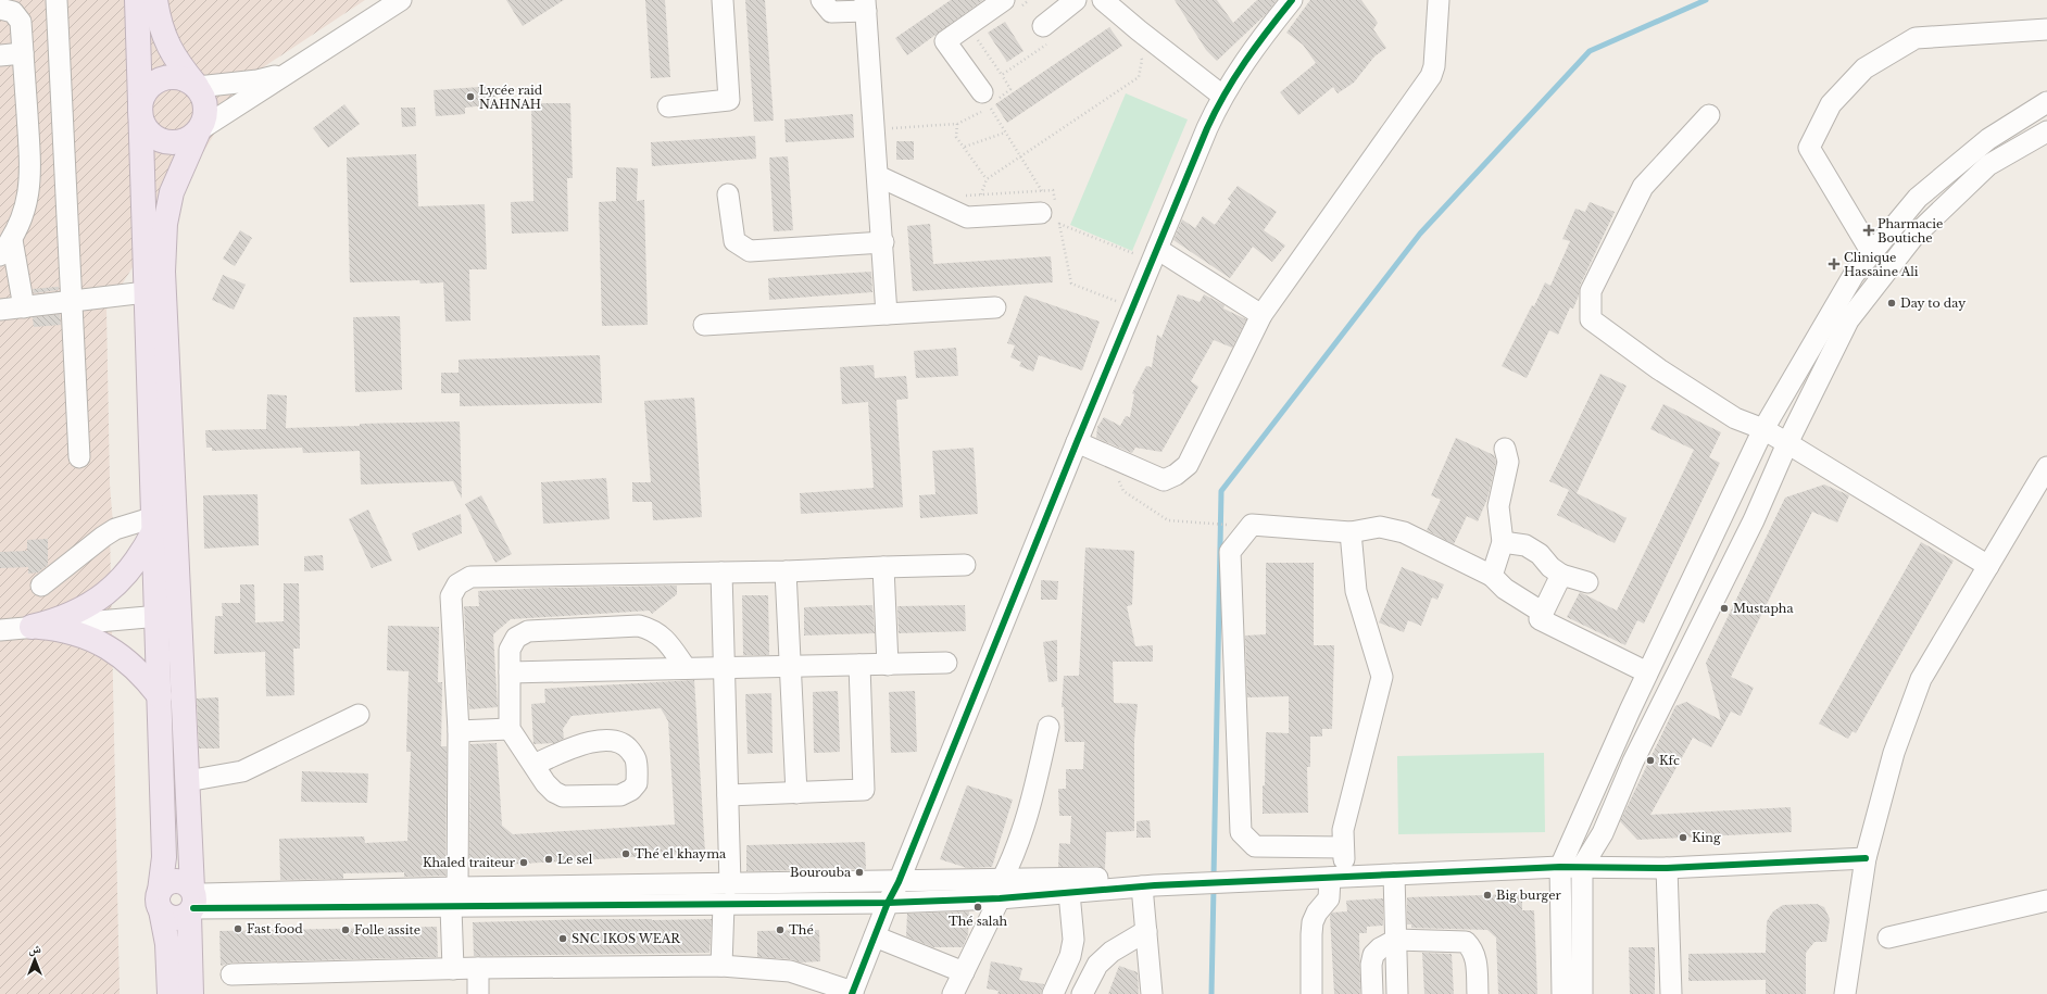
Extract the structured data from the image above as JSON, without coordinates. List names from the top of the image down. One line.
{"places":{"other":["Lycée raid NAHNAH","Day to day","Mustapha","Kfc","King","Thé el khayma","Le sel","Khaled traiteur","Bourouba","Big burger","Thé salah","Fast food","Folle assite","Thé","SNC IKOS WEAR"],"health":["Pharmacie Boutiche","Clinique Hassaine Ali"]},"north":"top"}
